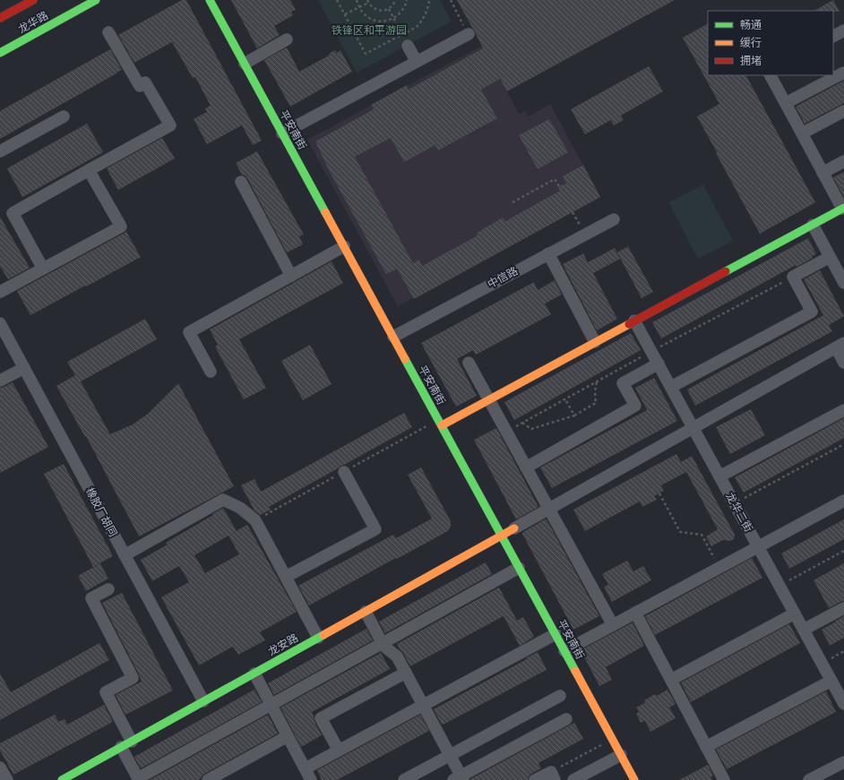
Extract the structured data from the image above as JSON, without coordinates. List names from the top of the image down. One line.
{"streets":{"street":["龙华路","平安南街","中信路","橡胶厂胡同","龙华二街","龙安路"]},"crossings":[["平安南街","中信路"],["平安南街","龙安路"],["橡胶厂胡同","龙安路"]],"parks":["铁锋区和平游园"],"legend":["畅通","缓行","拥堵"]}
